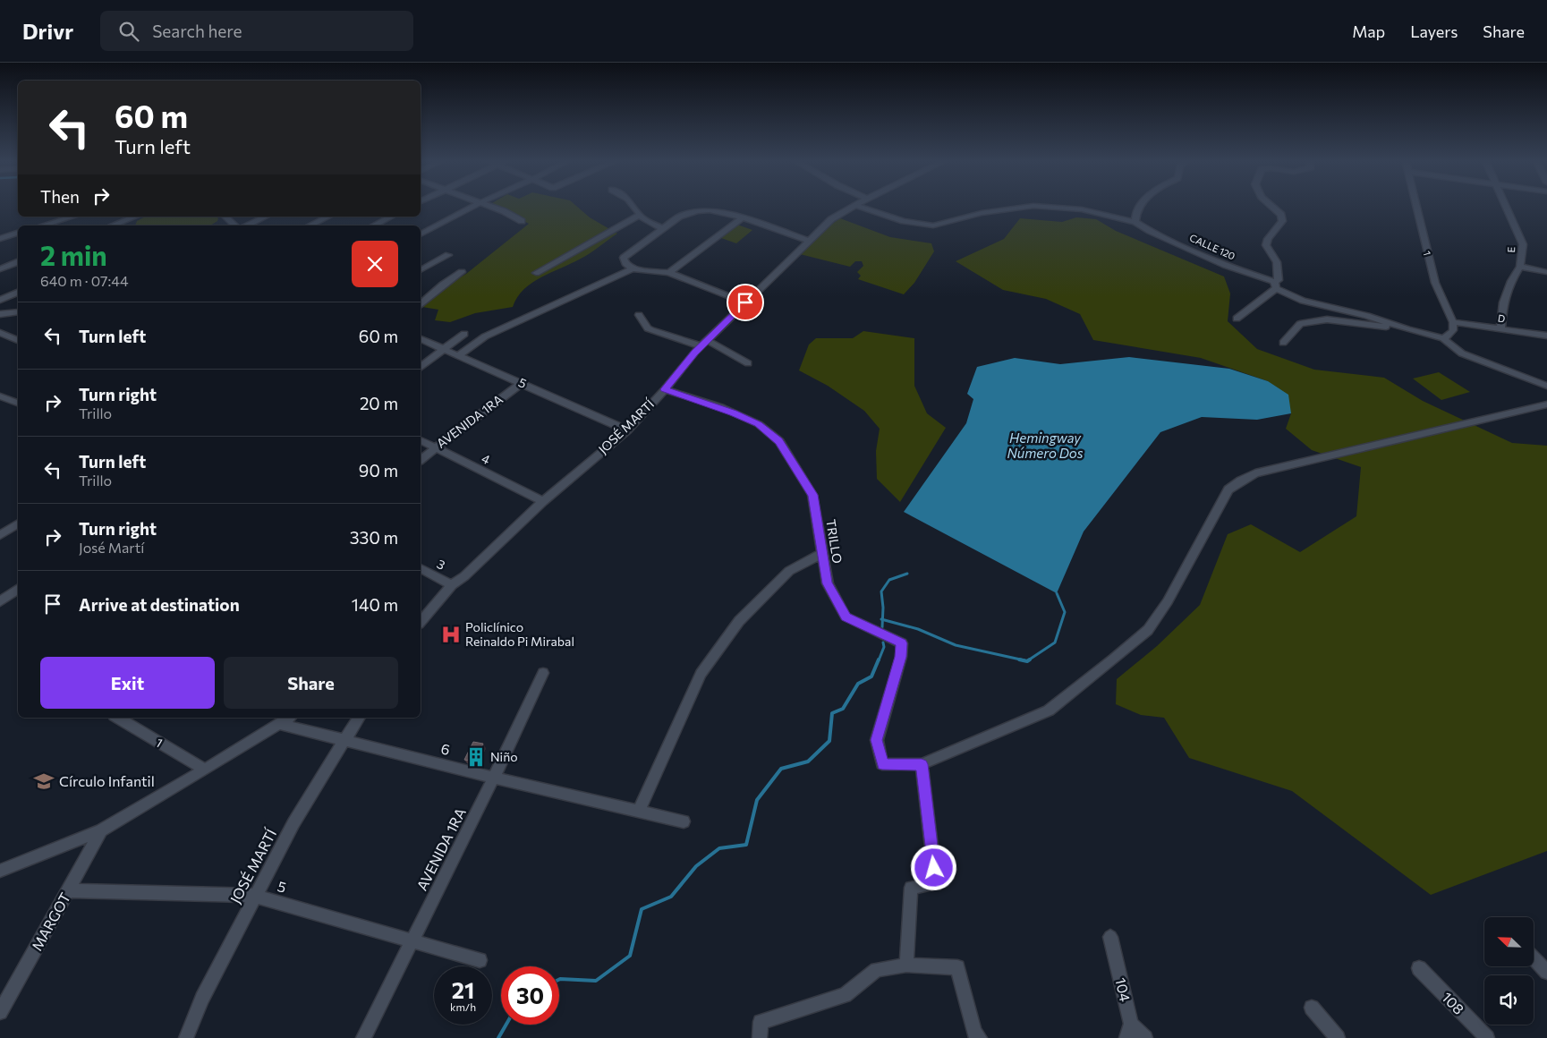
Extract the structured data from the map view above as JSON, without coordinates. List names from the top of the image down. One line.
{"streets":{"street":["CALLE 120","E","1","D","5","AVENIDA 1RA","JOSÉ MARTÍ","4","TRILLO","3","6","MARGOT","104","108"]},"crossings":[["CALLE 120","JOSÉ MARTÍ"],["1","D"],["5","AVENIDA 1RA"],["5","JOSÉ MARTÍ"],["5","MARGOT"],["AVENIDA 1RA","4"],["AVENIDA 1RA","6"],["JOSÉ MARTÍ","4"],["JOSÉ MARTÍ","TRILLO"],["JOSÉ MARTÍ","3"],["JOSÉ MARTÍ","6"]],"water":["Hemingway Número Dos"],"places":{"hospital":["Policlínico Reinaldo Pi Mirabal"],"building":["Niño"],"school or university":["Círculo Infantil"]},"north":"top left","page":{"header":"Drivr","search":"Search here","nav":["Map","Layers","Share"],"turn":["60 m","Turn left"],"then":"Then","heading":["2 min","640 m · 07:44"],"list":[{"name":"Turn left","value":"60 m"},{"name":"Turn right","note":"Trillo","value":"20 m"},{"name":"Turn left","note":"Trillo","value":"90 m"},{"name":"Turn right","note":"José Martí","value":"330 m"},{"name":"Arrive at destination","value":"140 m"}],"buttons":["Exit","Share"],"speed":"21 km/h","limit":"30"}}
